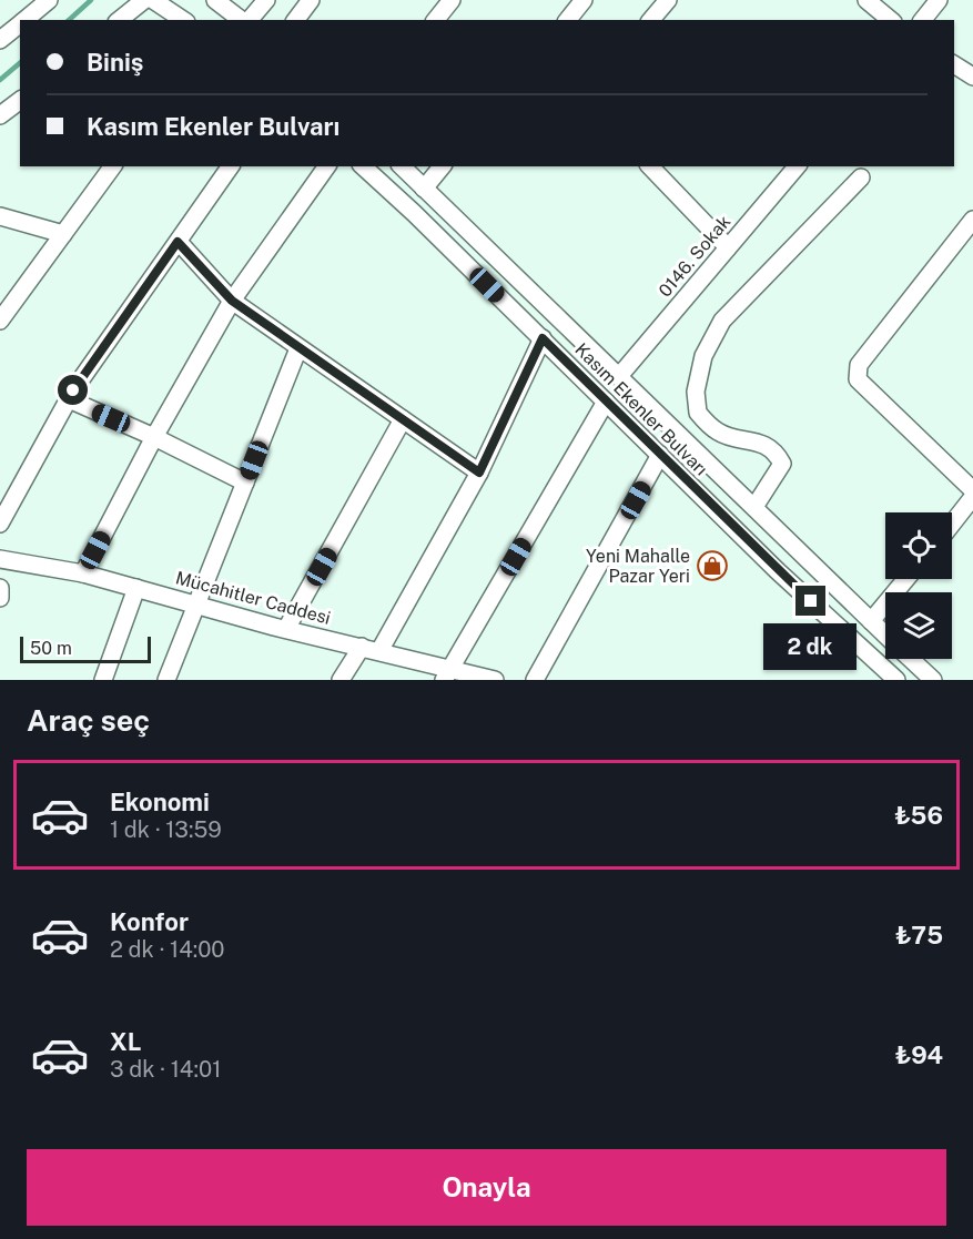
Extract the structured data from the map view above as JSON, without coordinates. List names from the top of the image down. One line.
{"streets":{"street":["0146. Sokak","Kasım Ekenler Bulvarı","Mücahitler Caddesi"]},"crossings":[["0146. Sokak","Kasım Ekenler Bulvarı"]],"places":{"shop":["Yeni Mahalle Pazar Yeri"]},"scale_bar":"50 m","page":{"banner":["Biniş","Kasım Ekenler Bulvarı"],"bubble":"2 dk","scale":"50 m","heading":"Araç seç","list":[{"name":"Ekonomi","note":"1 dk · 13:59","value":"₺56"},{"name":"Konfor","note":"2 dk · 14:00","value":"₺75"},{"name":"XL","note":"3 dk · 14:01","value":"₺94"}],"buttons":"Onayla"}}
